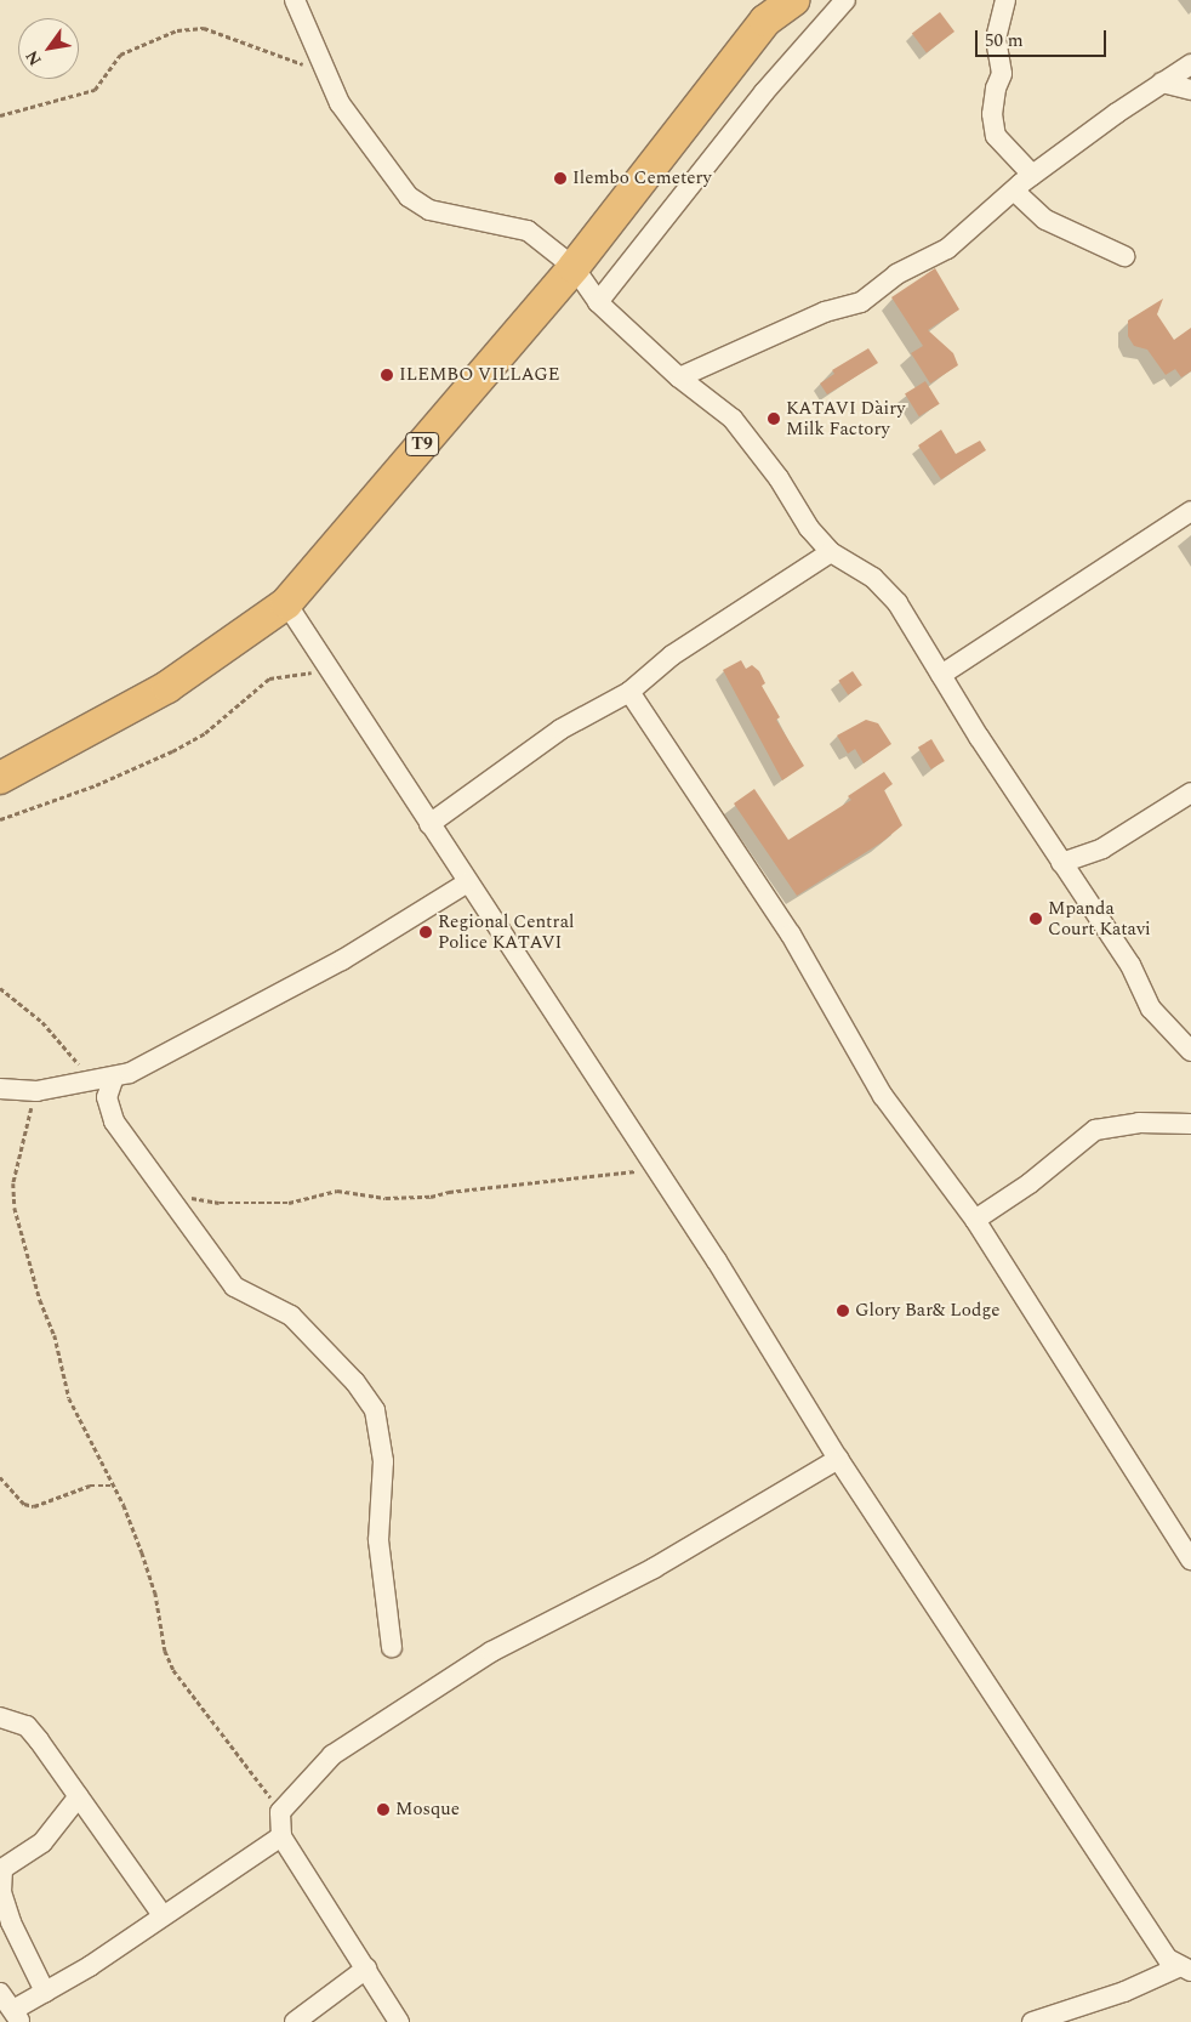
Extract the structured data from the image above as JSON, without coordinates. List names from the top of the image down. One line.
{"streets":{"highway":["T9"]},"places":["Ilembo Cemetery","ILEMBO VILLAGE","KATAVI Dàiry Milk Factory","Mpanda Court Katavi","Regional Central Police KATAVI","Glory Bar& Lodge","Mosque"],"scale_bar":"50 m","north":"bottom left"}
